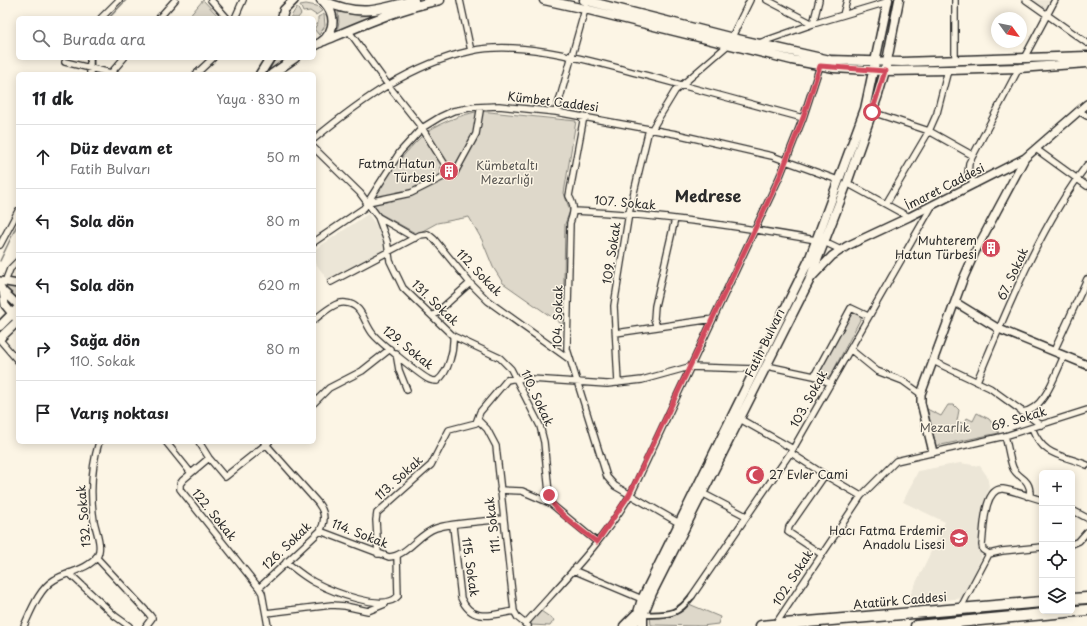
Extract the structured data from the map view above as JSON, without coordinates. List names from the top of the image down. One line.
{"streets":{"highway":["Atatürk Caddesi"],"main road":["Fatih Bulvarı"],"street":["Kümbet Caddesi","İmaret Caddesi","107. Sokak","109. Sokak","112. Sokak","67. Sokak","131. Sokak","104. Sokak","129. Sokak","110. Sokak","103. Sokak","69. Sokak","113. Sokak","122. Sokak","132. Sokak","111. Sokak","114. Sokak","126. Sokak","115. Sokak","102. Sokak"]},"crossings":[["Kümbet Caddesi","109. Sokak"],["Kümbet Caddesi","112. Sokak"],["Kümbet Caddesi","104. Sokak"],["Kümbet Caddesi","Fatih Bulvarı"],["İmaret Caddesi","107. Sokak"],["İmaret Caddesi","Fatih Bulvarı"],["İmaret Caddesi","103. Sokak"],["107. Sokak","109. Sokak"],["107. Sokak","104. Sokak"],["107. Sokak","Fatih Bulvarı"],["112. Sokak","131. Sokak"],["112. Sokak","104. Sokak"],["131. Sokak","129. Sokak"],["131. Sokak","110. Sokak"],["104. Sokak","Fatih Bulvarı"],["69. Sokak","102. Sokak"],["113. Sokak","111. Sokak"],["113. Sokak","114. Sokak"],["122. Sokak","126. Sokak"],["111. Sokak","114. Sokak"],["111. Sokak","115. Sokak"],["114. Sokak","126. Sokak"],["114. Sokak","115. Sokak"],["102. Sokak","Atatürk Caddesi"]],"districts":["Medrese"],"parks":["Kümbetaltı Mezarlığı","Mezarlık"],"places":{"building":["Fatma Hatun Türbesi","Muhterem Hatun Türbesi"],"mosque":["27 Evler Cami"],"school or university":["Hacı Fatma Erdemir Anadolu Lisesi"]},"north":"bottom right","page":{"search":"Burada ara","heading":["11 dk","Yaya · 830 m"],"list":[["Düz devam et","Fatih Bulvarı","50 m"],["Sola dön","80 m"],["Sola dön","620 m"],["Sağa dön","110. Sokak","80 m"],"Varış noktası"],"map_buttons":["+","−"]}}
